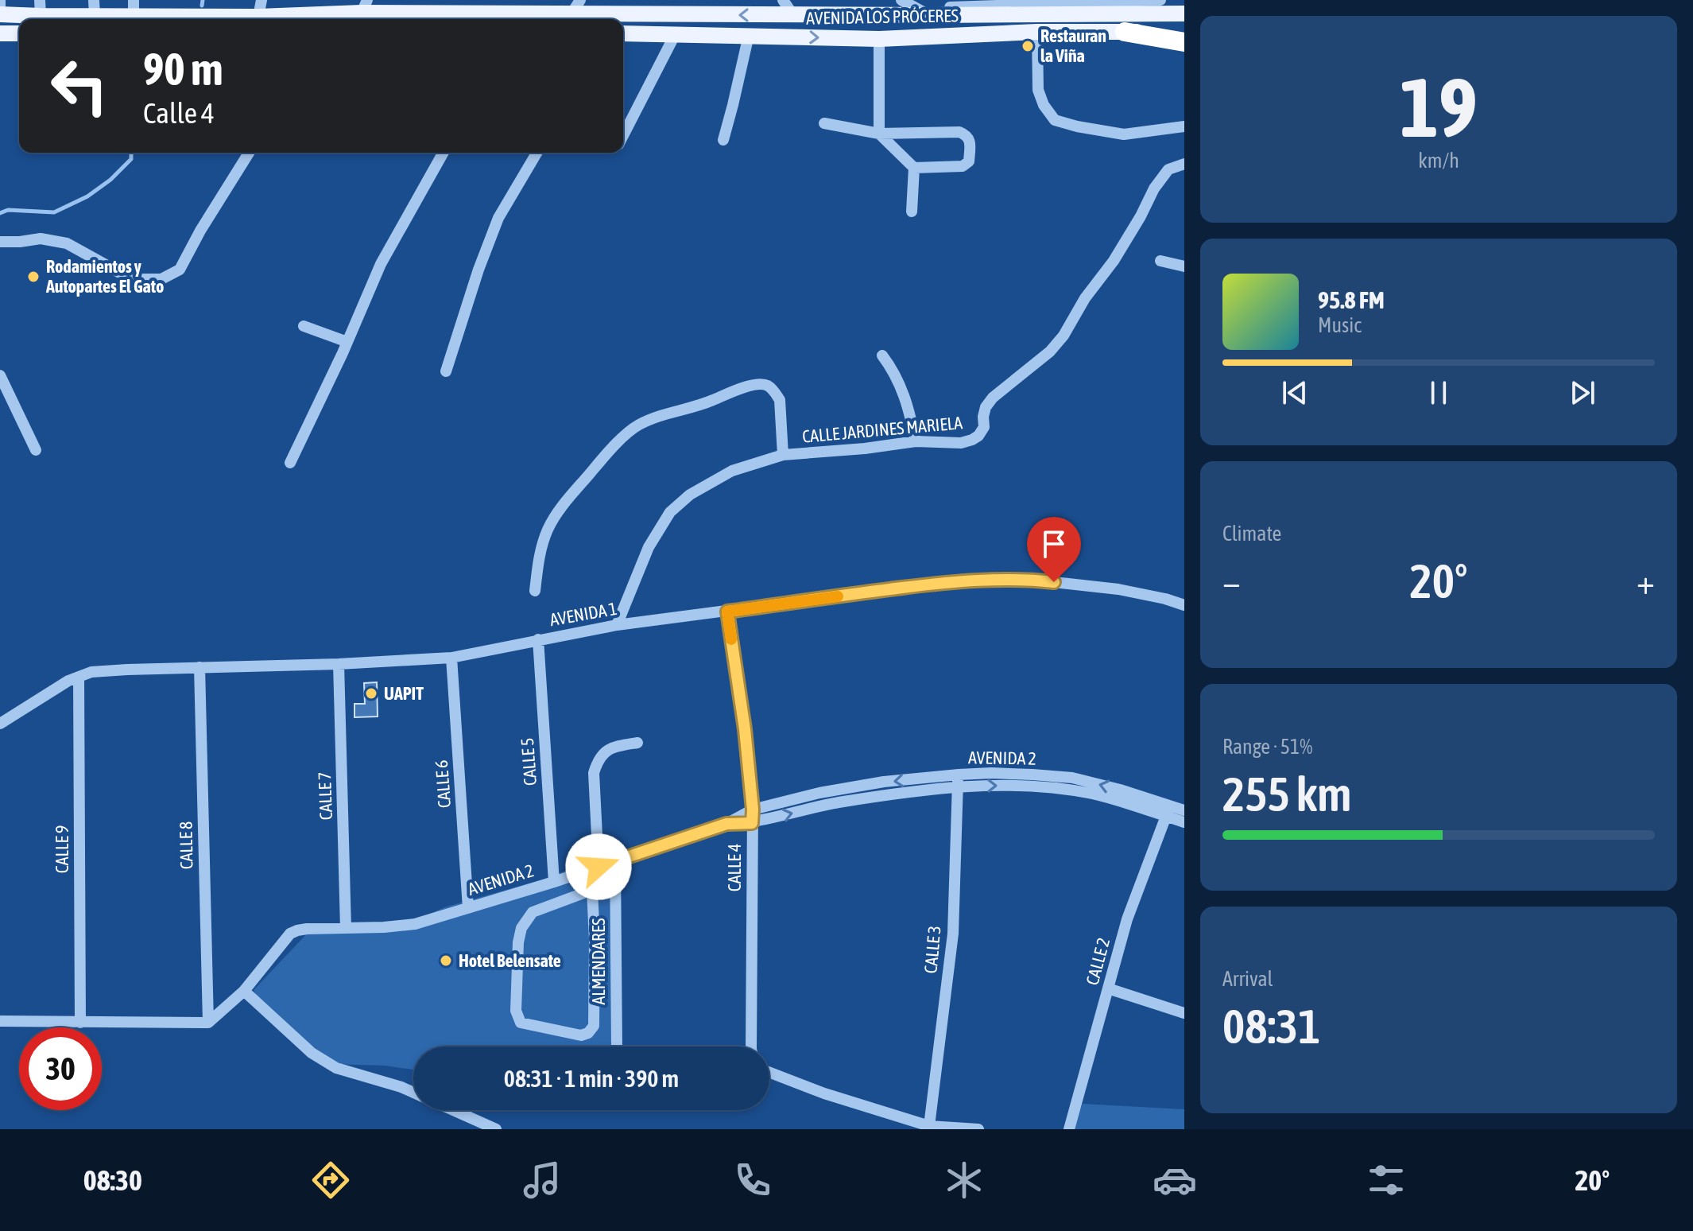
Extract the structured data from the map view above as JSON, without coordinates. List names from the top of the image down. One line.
{"streets":{"main road":["AVENIDA LOS PRÓCERES"],"street":["CALLE JARDINES MARIELA","AVENIDA 1","AVENIDA 2","CALLE 5","CALLE 6","CALLE 7","CALLE 8","CALLE 9","CALLE 4","CALLE 3","ALMENDARES","CALLE 2"]},"crossings":[["CALLE JARDINES MARIELA","AVENIDA 1"],["AVENIDA 1","CALLE 5"],["AVENIDA 1","CALLE 6"],["AVENIDA 1","CALLE 7"],["AVENIDA 1","CALLE 8"],["AVENIDA 1","CALLE 9"],["AVENIDA 1","CALLE 4"],["AVENIDA 2","CALLE 5"],["AVENIDA 2","CALLE 6"],["AVENIDA 2","CALLE 7"],["AVENIDA 2","CALLE 8"],["AVENIDA 2","CALLE 4"],["AVENIDA 2","CALLE 3"],["AVENIDA 2","ALMENDARES"]],"places":["Restauran la Viña","Rodamientos y Autopartes El Gato","UAPIT","Hotel Belensate"],"page":{"tile":[["19","km/h"],"Climate",["Range · 51%","255 km"],["Arrival","08:31"]],"turn":["90 m","Calle 4"],"song":["95.8 FM","Music"],"heat":["−","20°","+"],"limit":"30","trip":"08:31 · 1 min · 390 m","tabs":["08:30","20°"]}}
